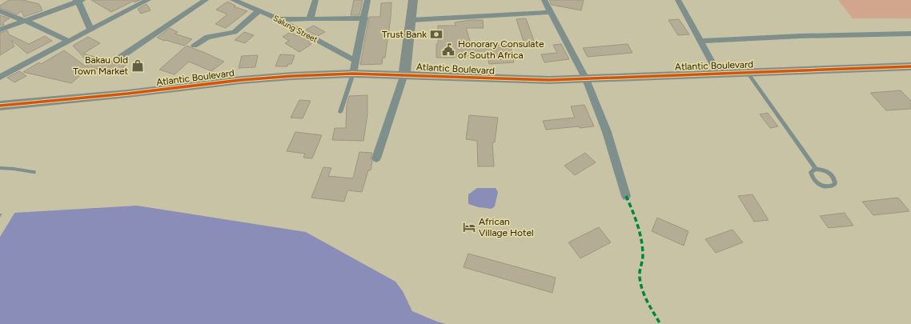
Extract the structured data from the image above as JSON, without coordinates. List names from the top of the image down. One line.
{"streets":{"street":["Salung Street","Atlantic Boulevard"]},"places":{"bank":["Trust Bank"],"public building":["Honorary Consulate of South Africa"],"shop":["Bakau Old Town Market"],"hotel":["African Village Hotel"]}}
